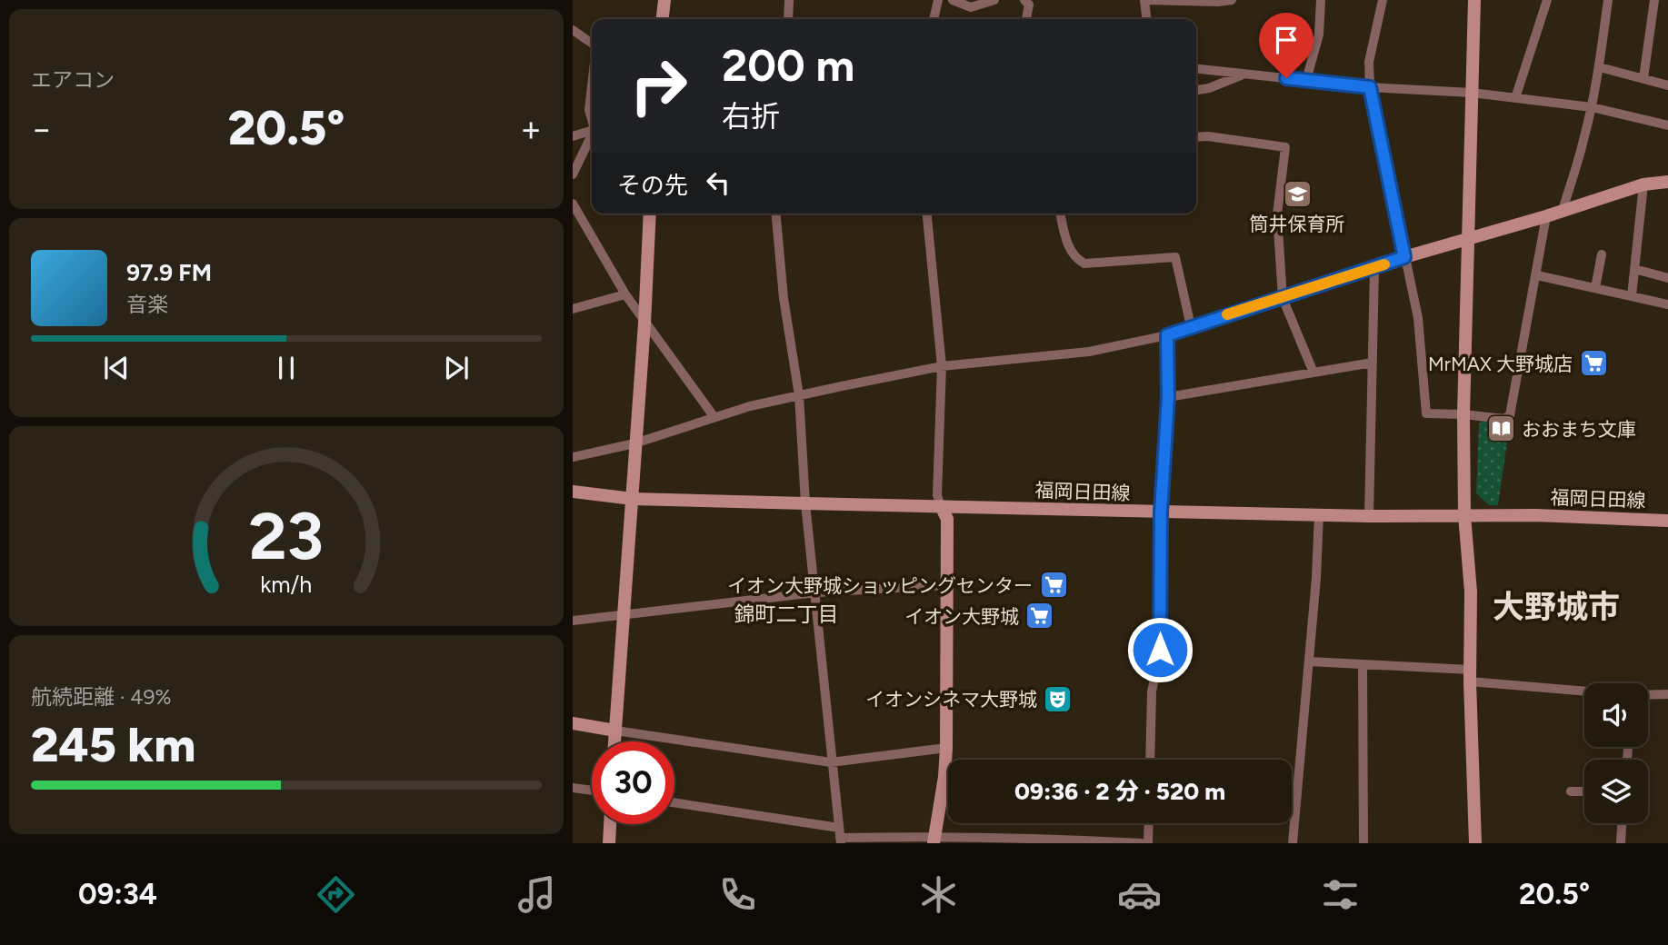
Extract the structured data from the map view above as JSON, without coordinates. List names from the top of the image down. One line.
{"streets":{"street":["福岡日田線"]},"districts":["大野城市","錦町二丁目"],"places":{"school or university":["筒井保育所"],"supermarket":["MrMAX 大野城店","イオン大野城ショッピングセンター","イオン大野城"],"library":["おおまち文庫"],"theatre":["イオンシネマ大野城"]},"page":{"tile":["エアコン",["航続距離 · 49%","245 km"]],"turn":["200 m","右折"],"heat":["−","20.5°","+"],"then":"その先","song":["97.9 FM","音楽"],"limit":"30","trip":"09:36 · 2 分 · 520 m","tabs":["09:34","20.5°"],"gauge":["23","km/h"]}}
